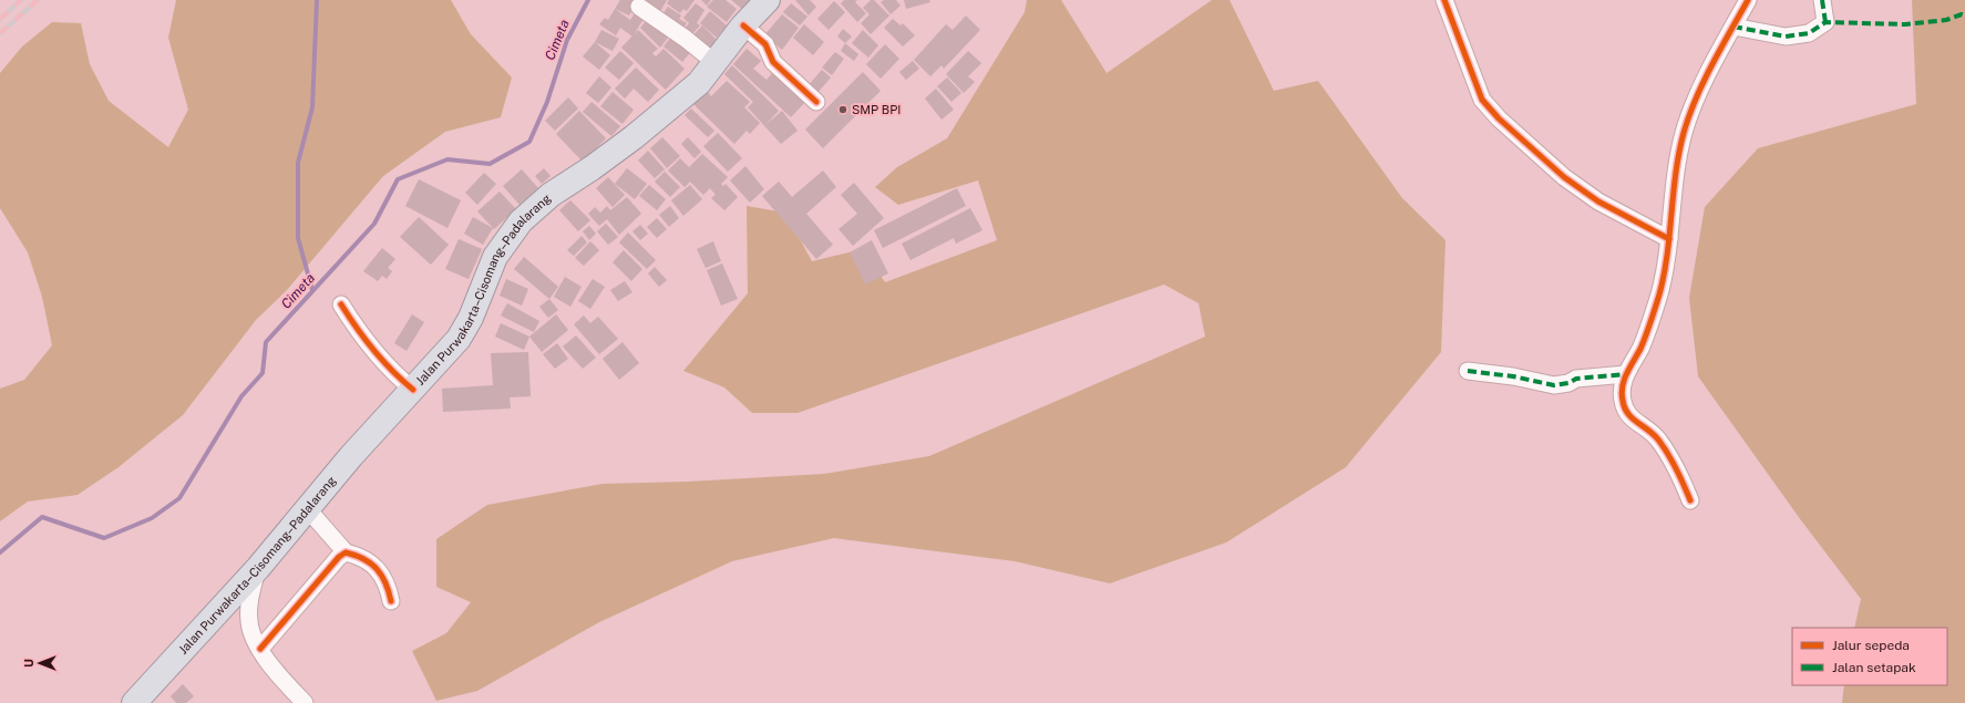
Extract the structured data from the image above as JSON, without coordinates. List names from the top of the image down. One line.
{"streets":{"highway":["Jalan Purwakarta–Cisomang–Padalarang"]},"water":["Cimeta"],"places":["SMP BPI"],"legend":["Jalur sepeda","Jalan setapak"],"north":"left"}
